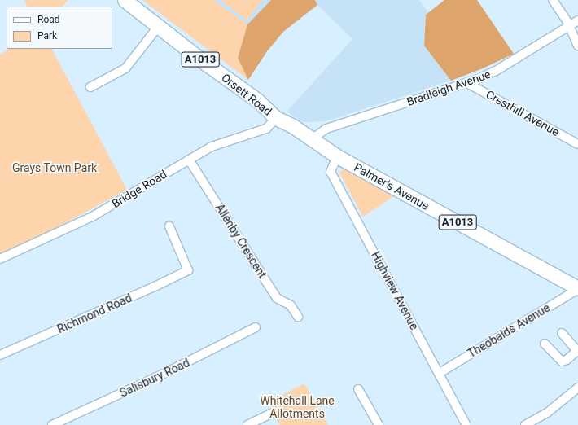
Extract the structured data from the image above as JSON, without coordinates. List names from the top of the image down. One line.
{"streets":{"main road":["A1013","Orsett Road","Palmer's Avenue"],"street":["Bradleigh Avenue","Cresthill Avenue","Bridge Road","Allenby Crescent","Highview Avenue","Richmond Road","Theobalds Avenue","Salisbury Road"]},"crossings":[["Bradleigh Avenue","Cresthill Avenue"],["Bradleigh Avenue","Palmer's Avenue"],["Orsett Road","Palmer's Avenue"],["Orsett Road","Bridge Road"],["Palmer's Avenue","Bridge Road"],["Palmer's Avenue","Highview Avenue"],["Palmer's Avenue","Theobalds Avenue"],["Bridge Road","Allenby Crescent"],["Highview Avenue","Theobalds Avenue"]],"parks":["Grays Town Park","Whitehall Lane Allotments"],"legend":["Road","Park"]}
